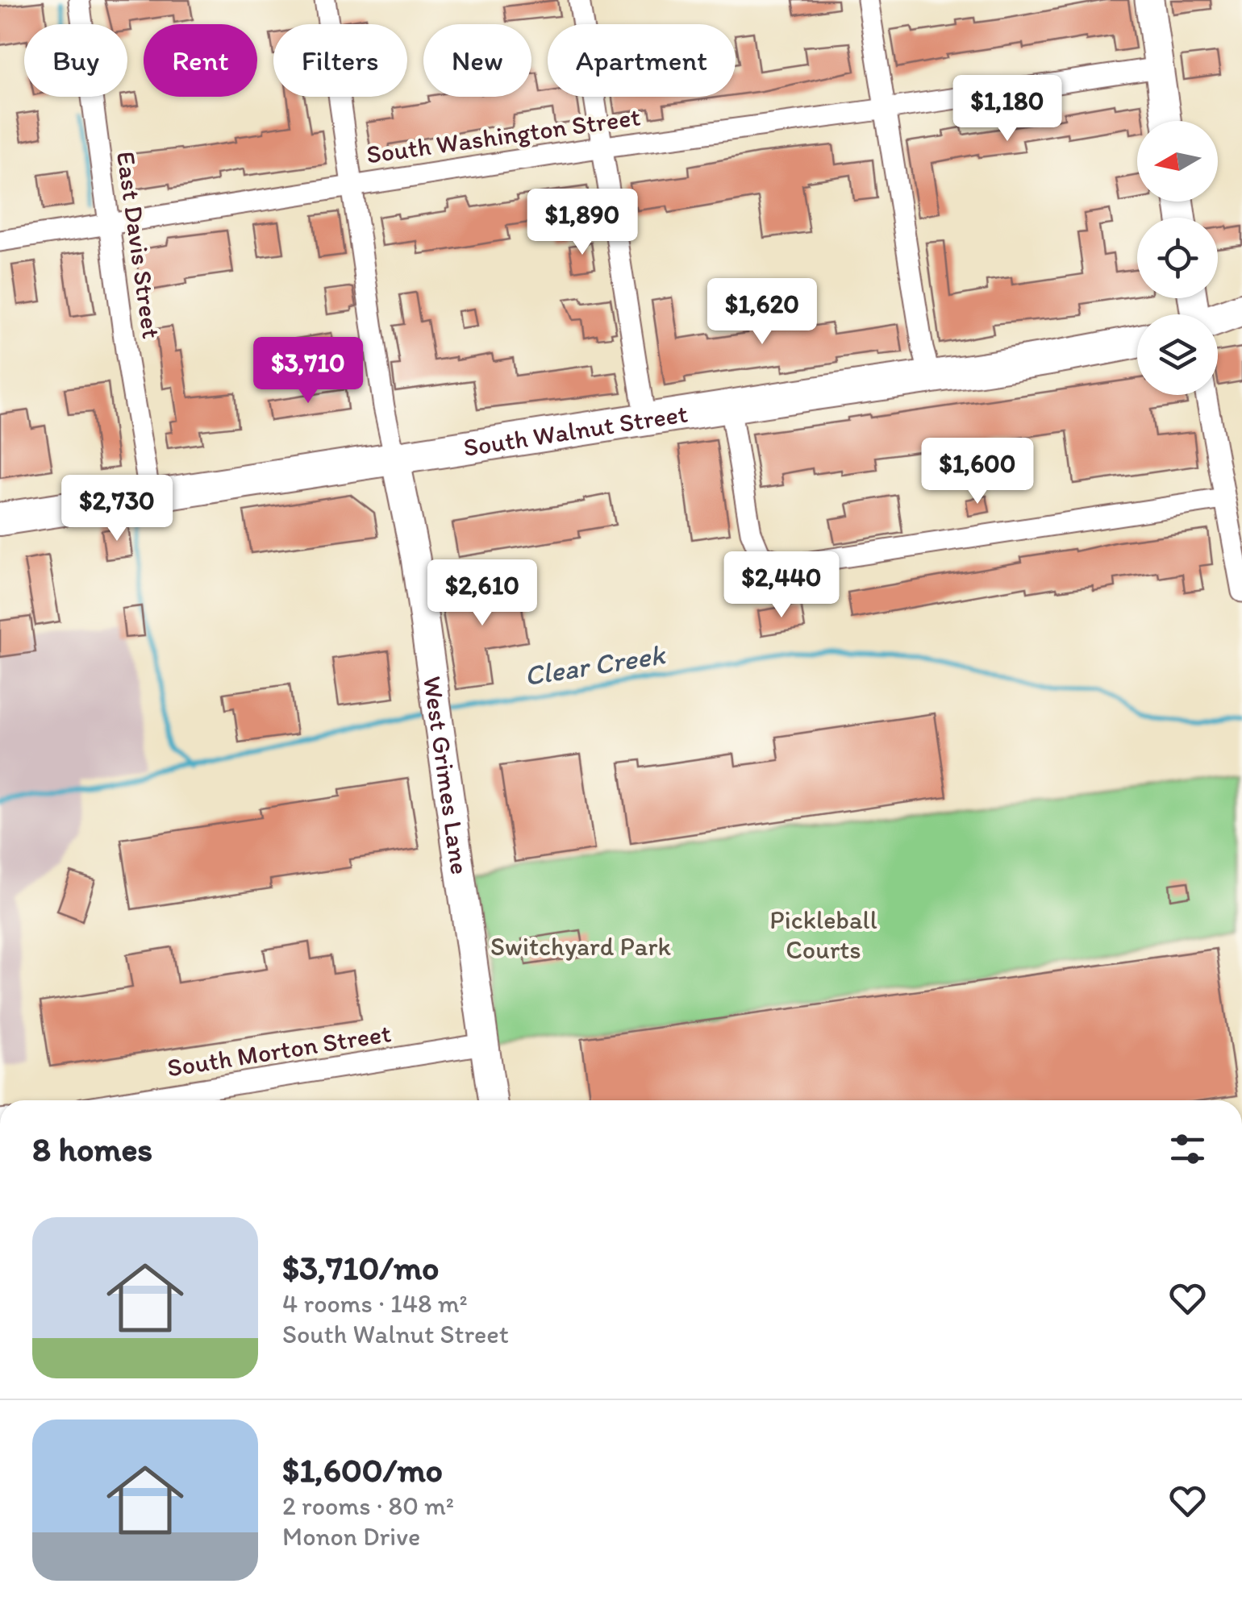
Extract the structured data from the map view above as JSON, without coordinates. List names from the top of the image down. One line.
{"streets":{"main road":["South Walnut Street"],"street":["South Washington Street","East Davis Street","West Grimes Lane","South Morton Street"]},"crossings":[["South Washington Street","East Davis Street"],["East Davis Street","South Walnut Street"],["South Walnut Street","West Grimes Lane"],["West Grimes Lane","South Morton Street"]],"water":["Clear Creek"],"parks":["Pickleball Courts","Switchyard Park"],"north":"left","page":{"chip":["Buy","Rent","Filters","New","Apartment"],"price":["$1,180","$1,890","$1,620","$3,710","$1,600","$2,730","$2,440","$2,610"],"heading":"8 homes","list":[{"name":"$3,710/mo","note":"4 rooms · 148 m² · South Walnut Street"},{"name":"$1,600/mo","note":"2 rooms · 80 m² · Monon Drive"}]}}
